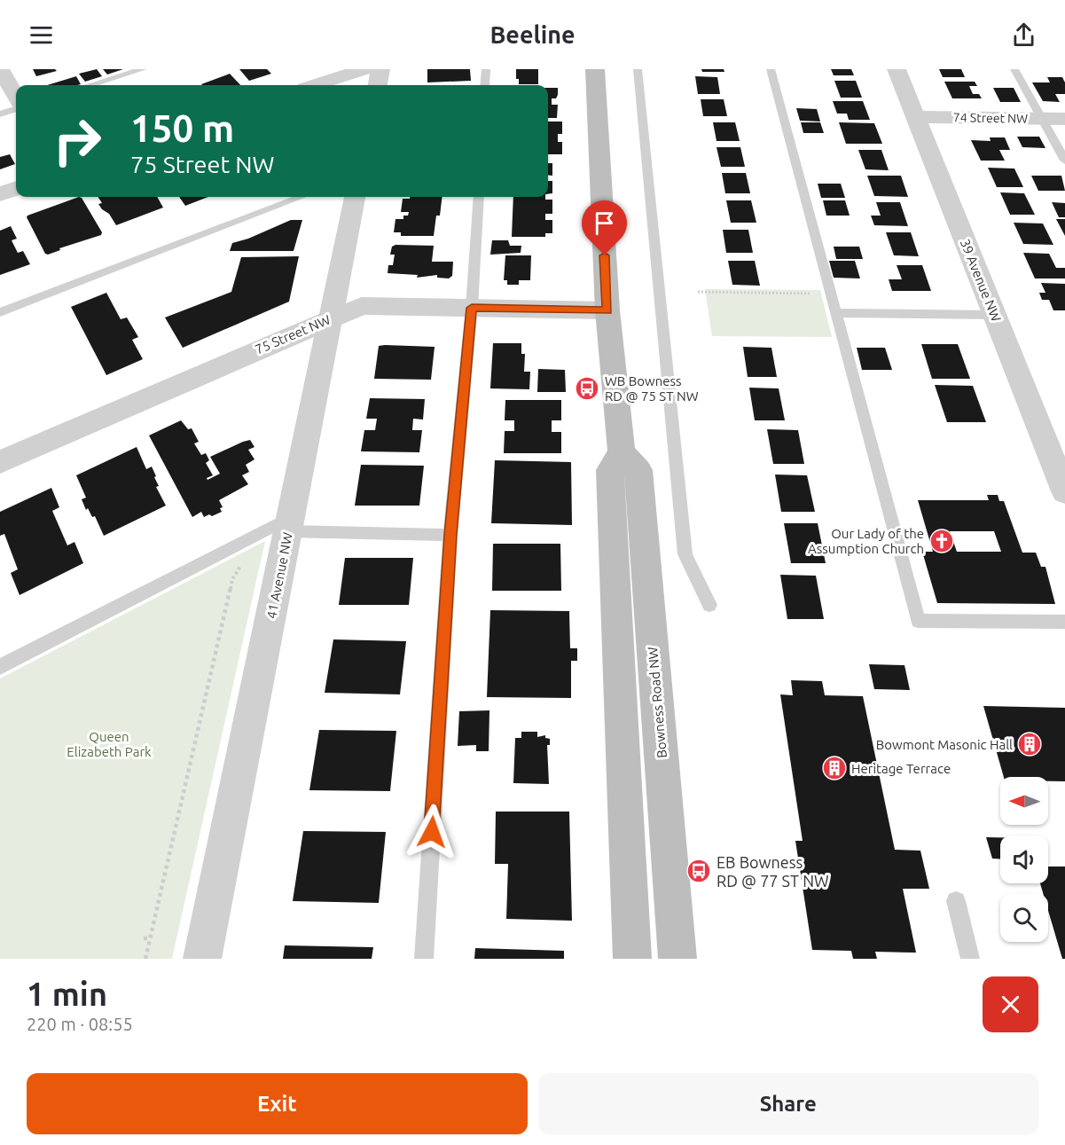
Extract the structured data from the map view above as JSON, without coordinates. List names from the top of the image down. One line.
{"streets":{"street":["74 Street NW","39 Avenue NW","75 Street NW","41 Avenue NW","Bowness Road NW"]},"crossings":[["74 Street NW","39 Avenue NW"],["75 Street NW","41 Avenue NW"]],"parks":["Queen Elizabeth Park"],"places":{"bus stop":["WB Bowness RD @ 75 ST NW","EB Bowness RD @ 77 ST NW"],"church":["Our Lady of the Assumption Church"],"building":["Bowmont Masonic Hall","Heritage Terrace"]},"north":"left","page":{"header":"Beeline","turn":["150 m","75 Street NW"],"heading":["1 min","220 m · 08:55"],"buttons":["Exit","Share"]}}
